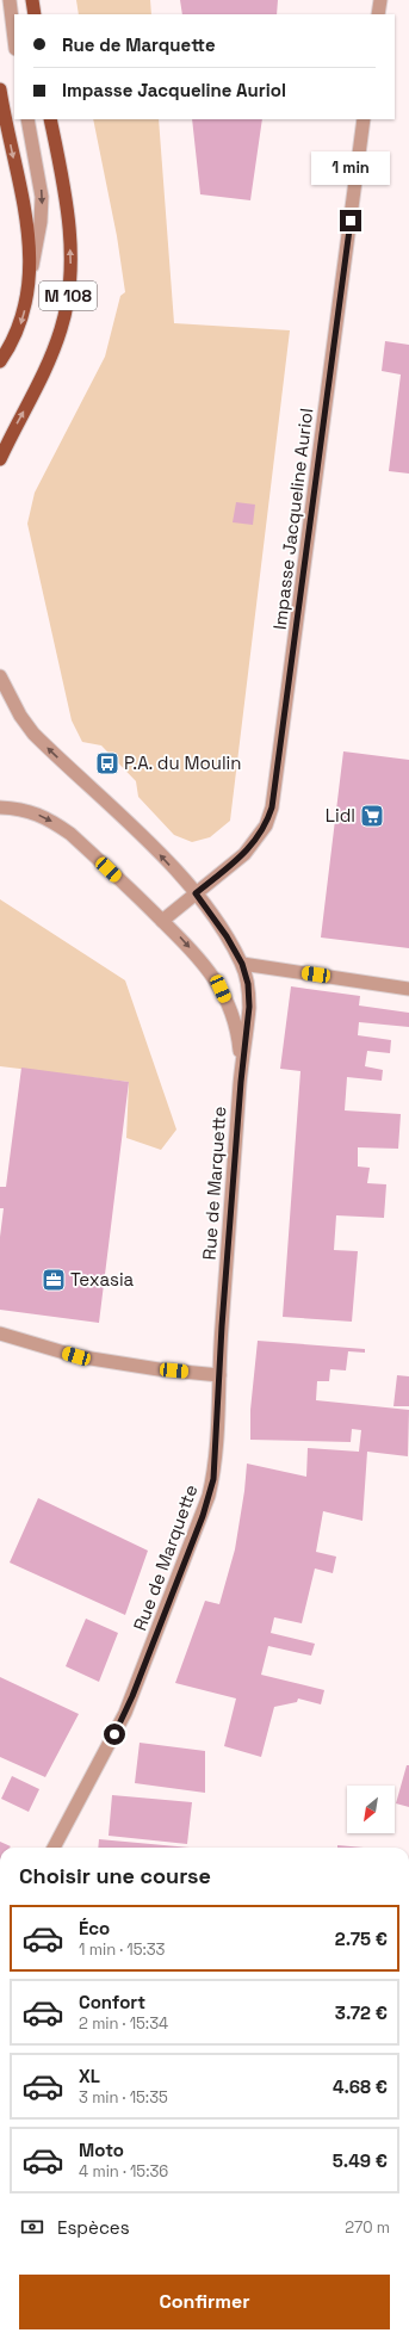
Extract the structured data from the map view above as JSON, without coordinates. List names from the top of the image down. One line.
{"streets":{"main road":["M 108"],"street":["Impasse Jacqueline Auriol","Rue de Marquette"]},"crossings":[["Impasse Jacqueline Auriol","Rue de Marquette"]],"places":{"bus stop":["P.A. du Moulin"],"supermarket":["Lidl"],"office":["Texasia"]},"north":"bottom left","page":{"banner":["Rue de Marquette","Impasse Jacqueline Auriol"],"bubble":"1 min","heading":"Choisir une course","list":[{"name":"Éco","note":"1 min · 15:33","value":"2.75 €"},{"name":"Confort","note":"2 min · 15:34","value":"3.72 €"},{"name":"XL","note":"3 min · 15:35","value":"4.68 €"},{"name":"Moto","note":"4 min · 15:36","value":"5.49 €"}],"pay":["Espèces","270 m"],"buttons":"Confirmer"}}
